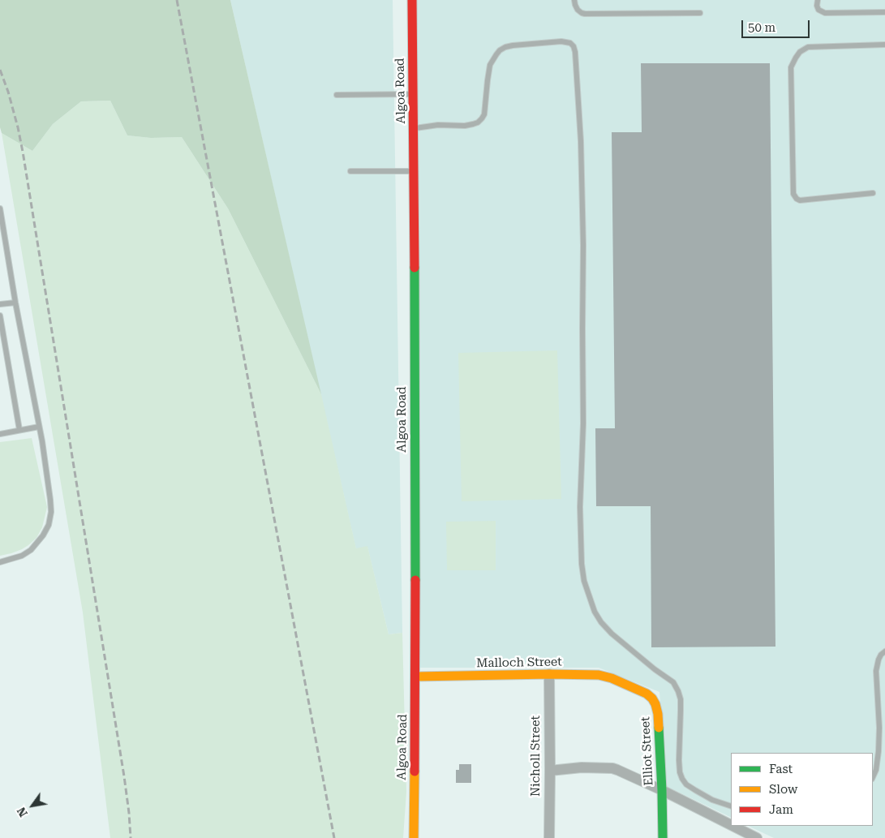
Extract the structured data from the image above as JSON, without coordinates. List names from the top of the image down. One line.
{"streets":{"street":["Algoa Road","Malloch Street","Elliot Street","Nicholl Street"]},"crossings":[["Algoa Road","Malloch Street"],["Malloch Street","Elliot Street"],["Malloch Street","Nicholl Street"]],"legend":["Fast","Slow","Jam"],"scale_bar":"50 m","north":"bottom left"}
